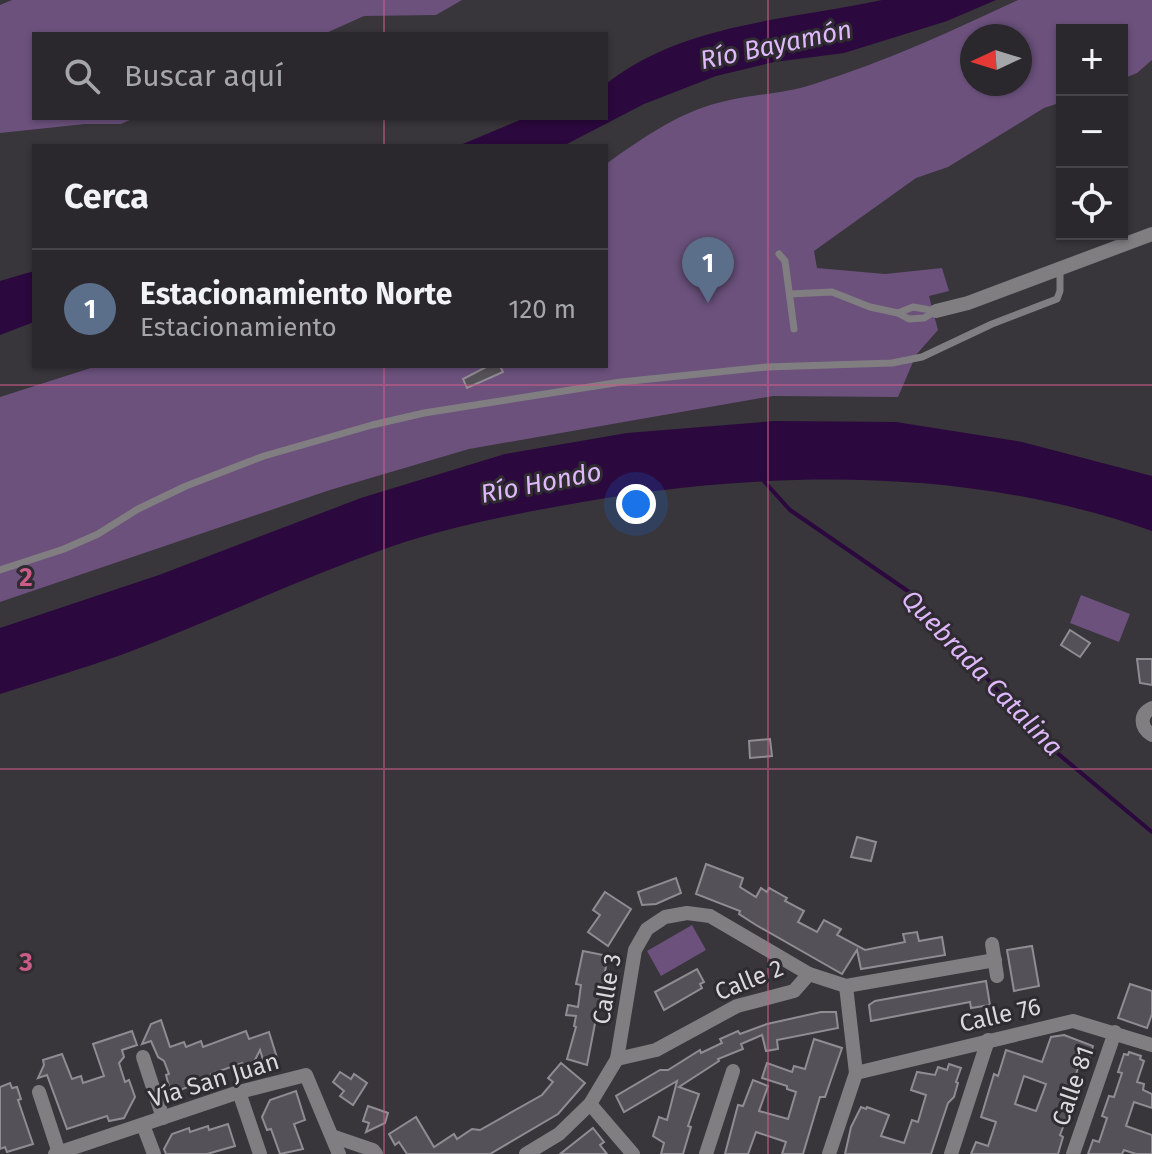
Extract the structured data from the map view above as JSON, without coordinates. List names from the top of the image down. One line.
{"streets":{"street":["Calle 2","Calle 3","Calle 76","Vía San Juan","Calle 81"]},"crossings":[["Calle 2","Calle 3"],["Calle 76","Calle 81"]],"water":["Río Bayamón","Río Hondo","Quebrada Catalina"],"north":"left","page":{"map_buttons":["+","−"],"search":"Buscar aquí","heading":"Cerca","pins":"1","list":[{"mark":"1","name":"Estacionamiento Norte","note":"Estacionamiento","value":"120 m"}]},"grid":{"rows":["2","3"]}}
